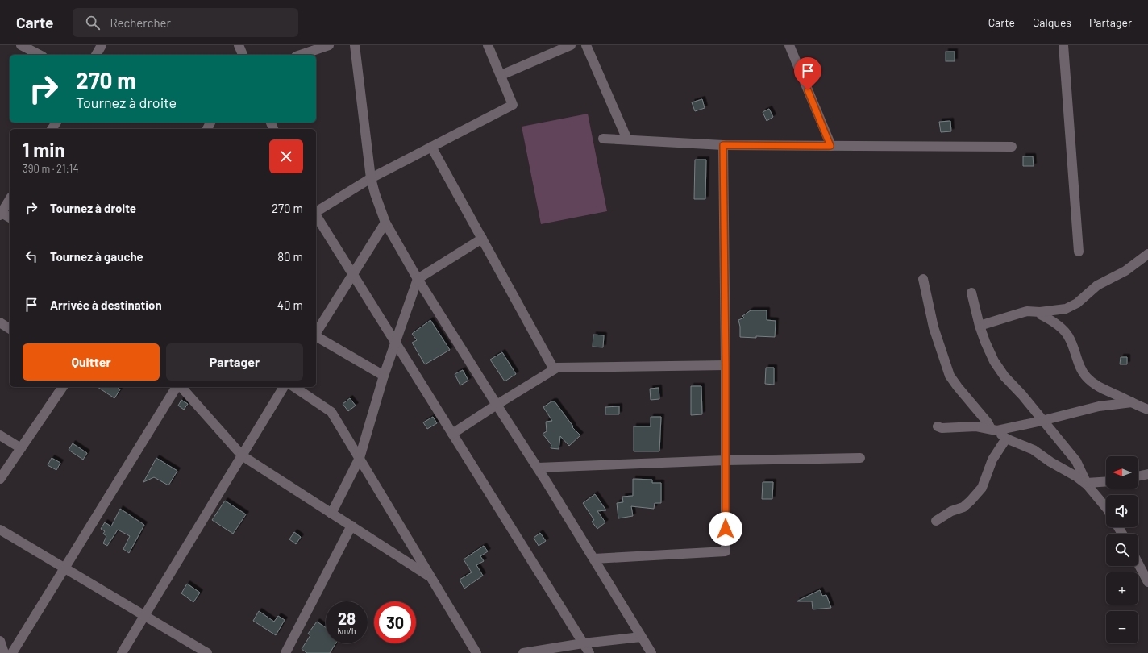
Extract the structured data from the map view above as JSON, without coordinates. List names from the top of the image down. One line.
{"north":"left","page":{"header":"Carte","search":"Rechercher","nav":["Carte","Calques","Partager"],"turn":["270 m","Tournez à droite"],"heading":["1 min","390 m · 21:14"],"list":[{"name":"Tournez à droite","value":"270 m"},{"name":"Tournez à gauche","value":"80 m"},{"name":"Arrivée à destination","value":"40 m"}],"buttons":["Quitter","Partager"],"map_buttons":["+","−"],"speed":"28 km/h","limit":"30"}}
